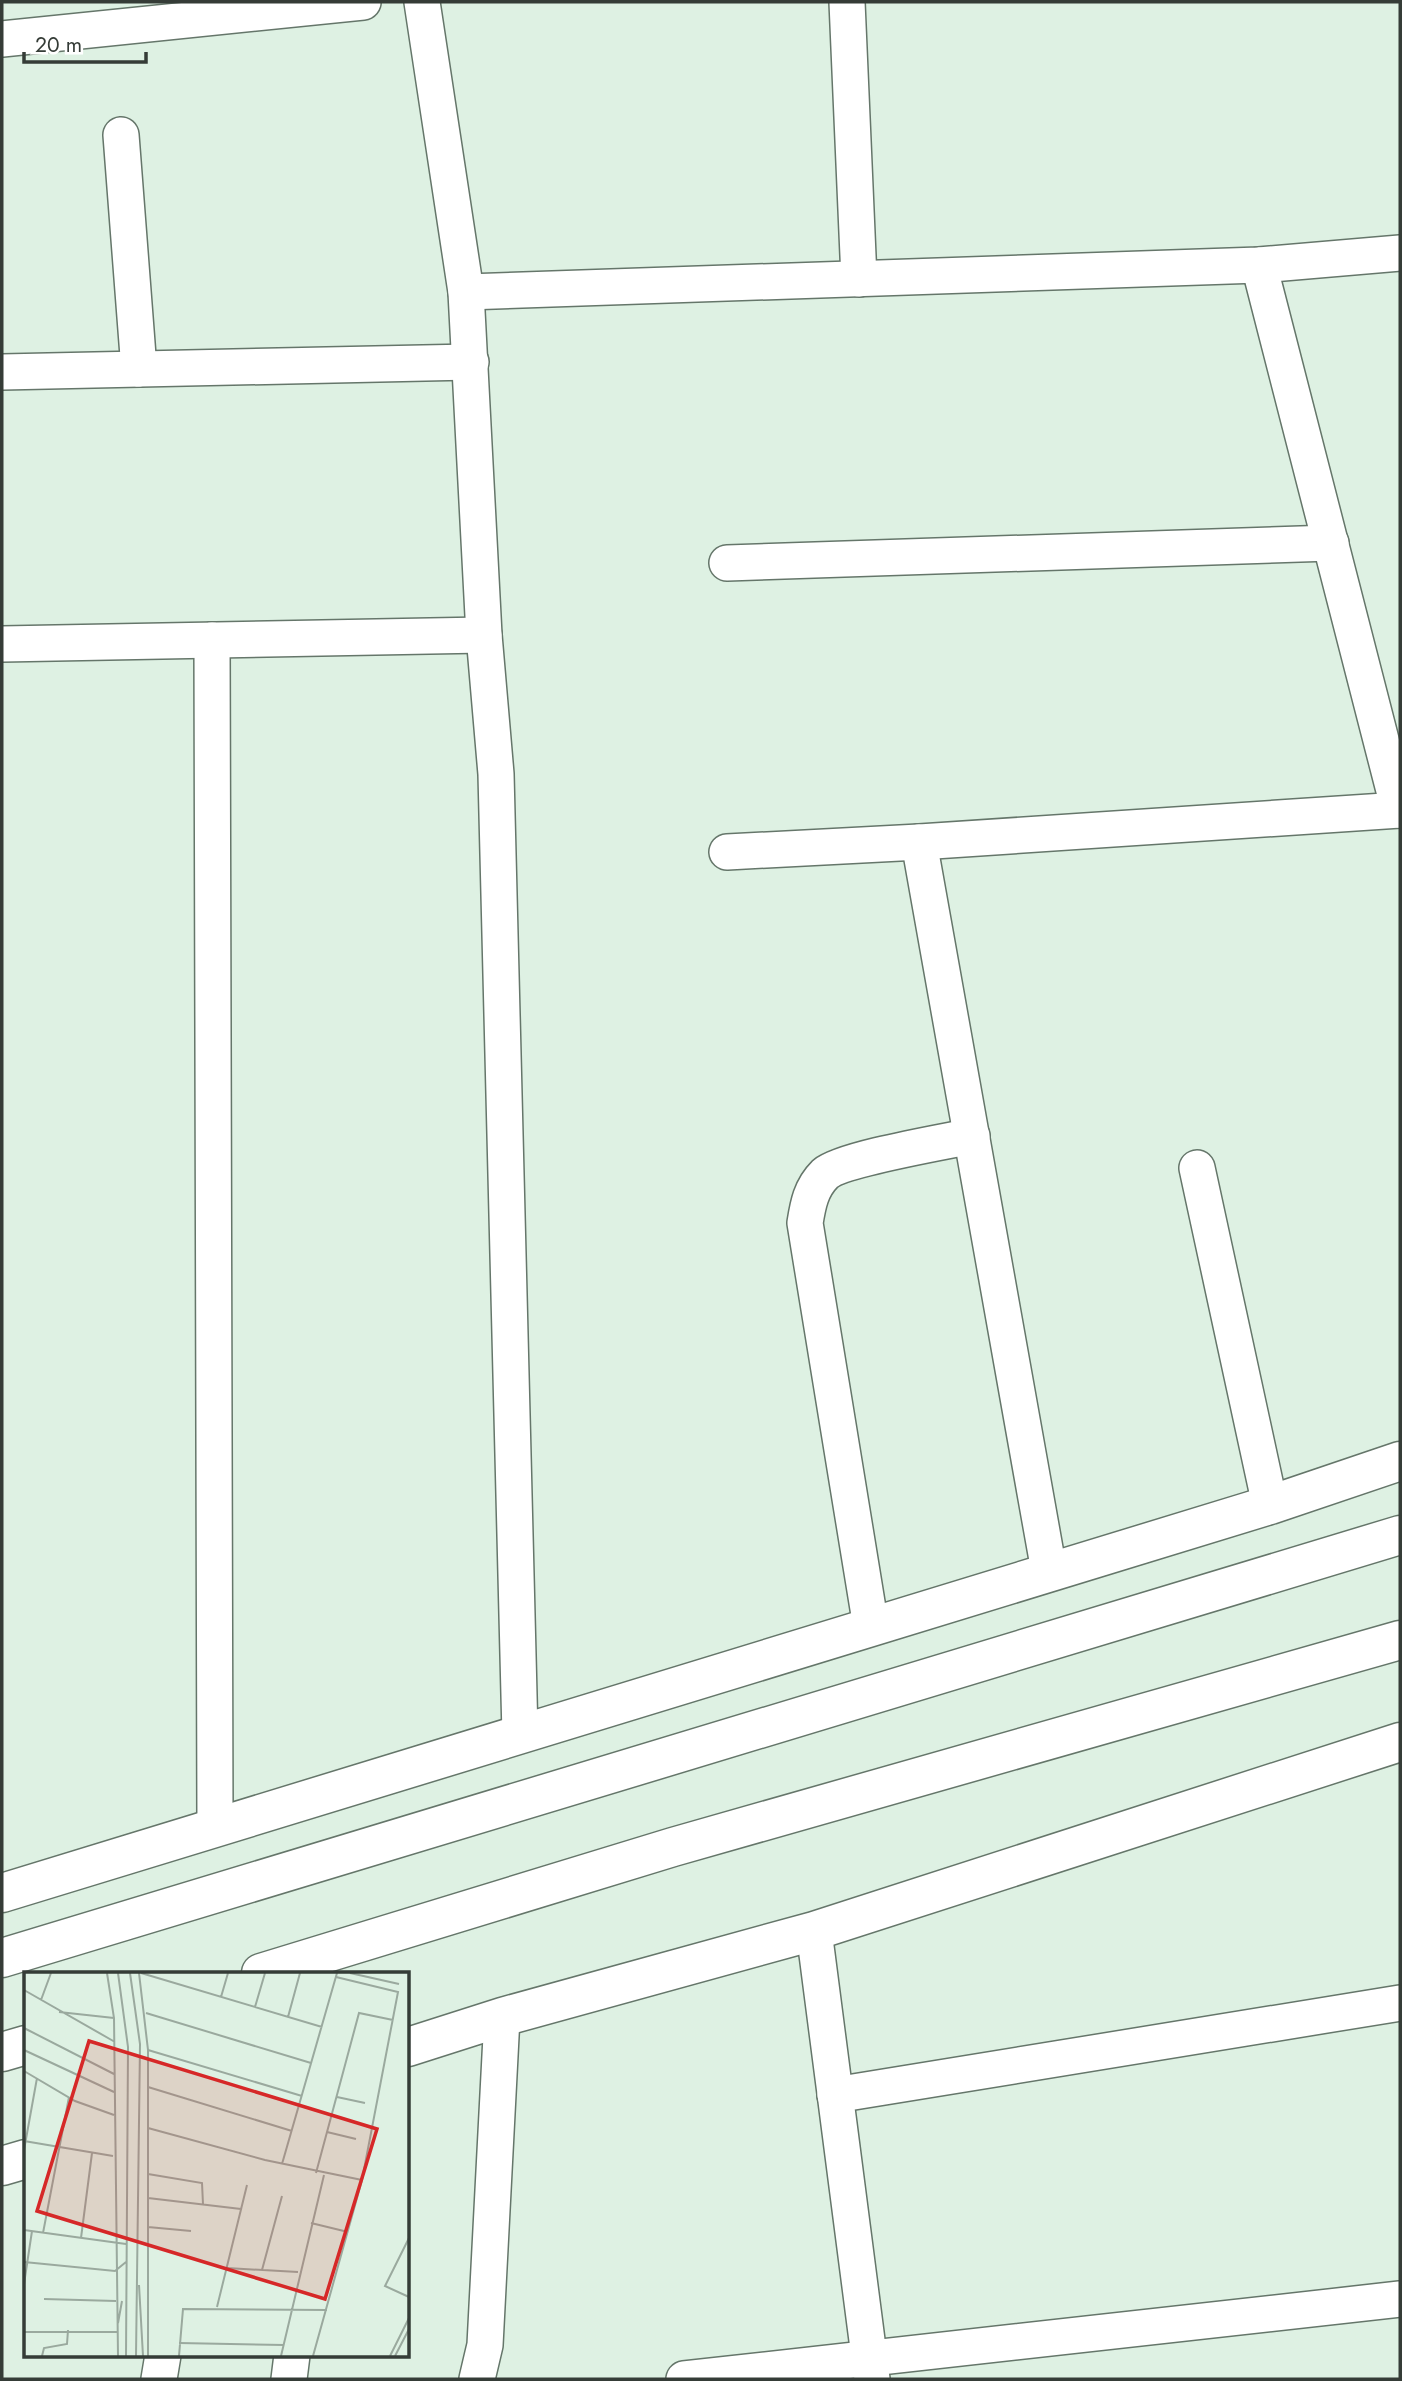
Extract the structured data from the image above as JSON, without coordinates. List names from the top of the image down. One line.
{"scale_bar":"20 m"}
